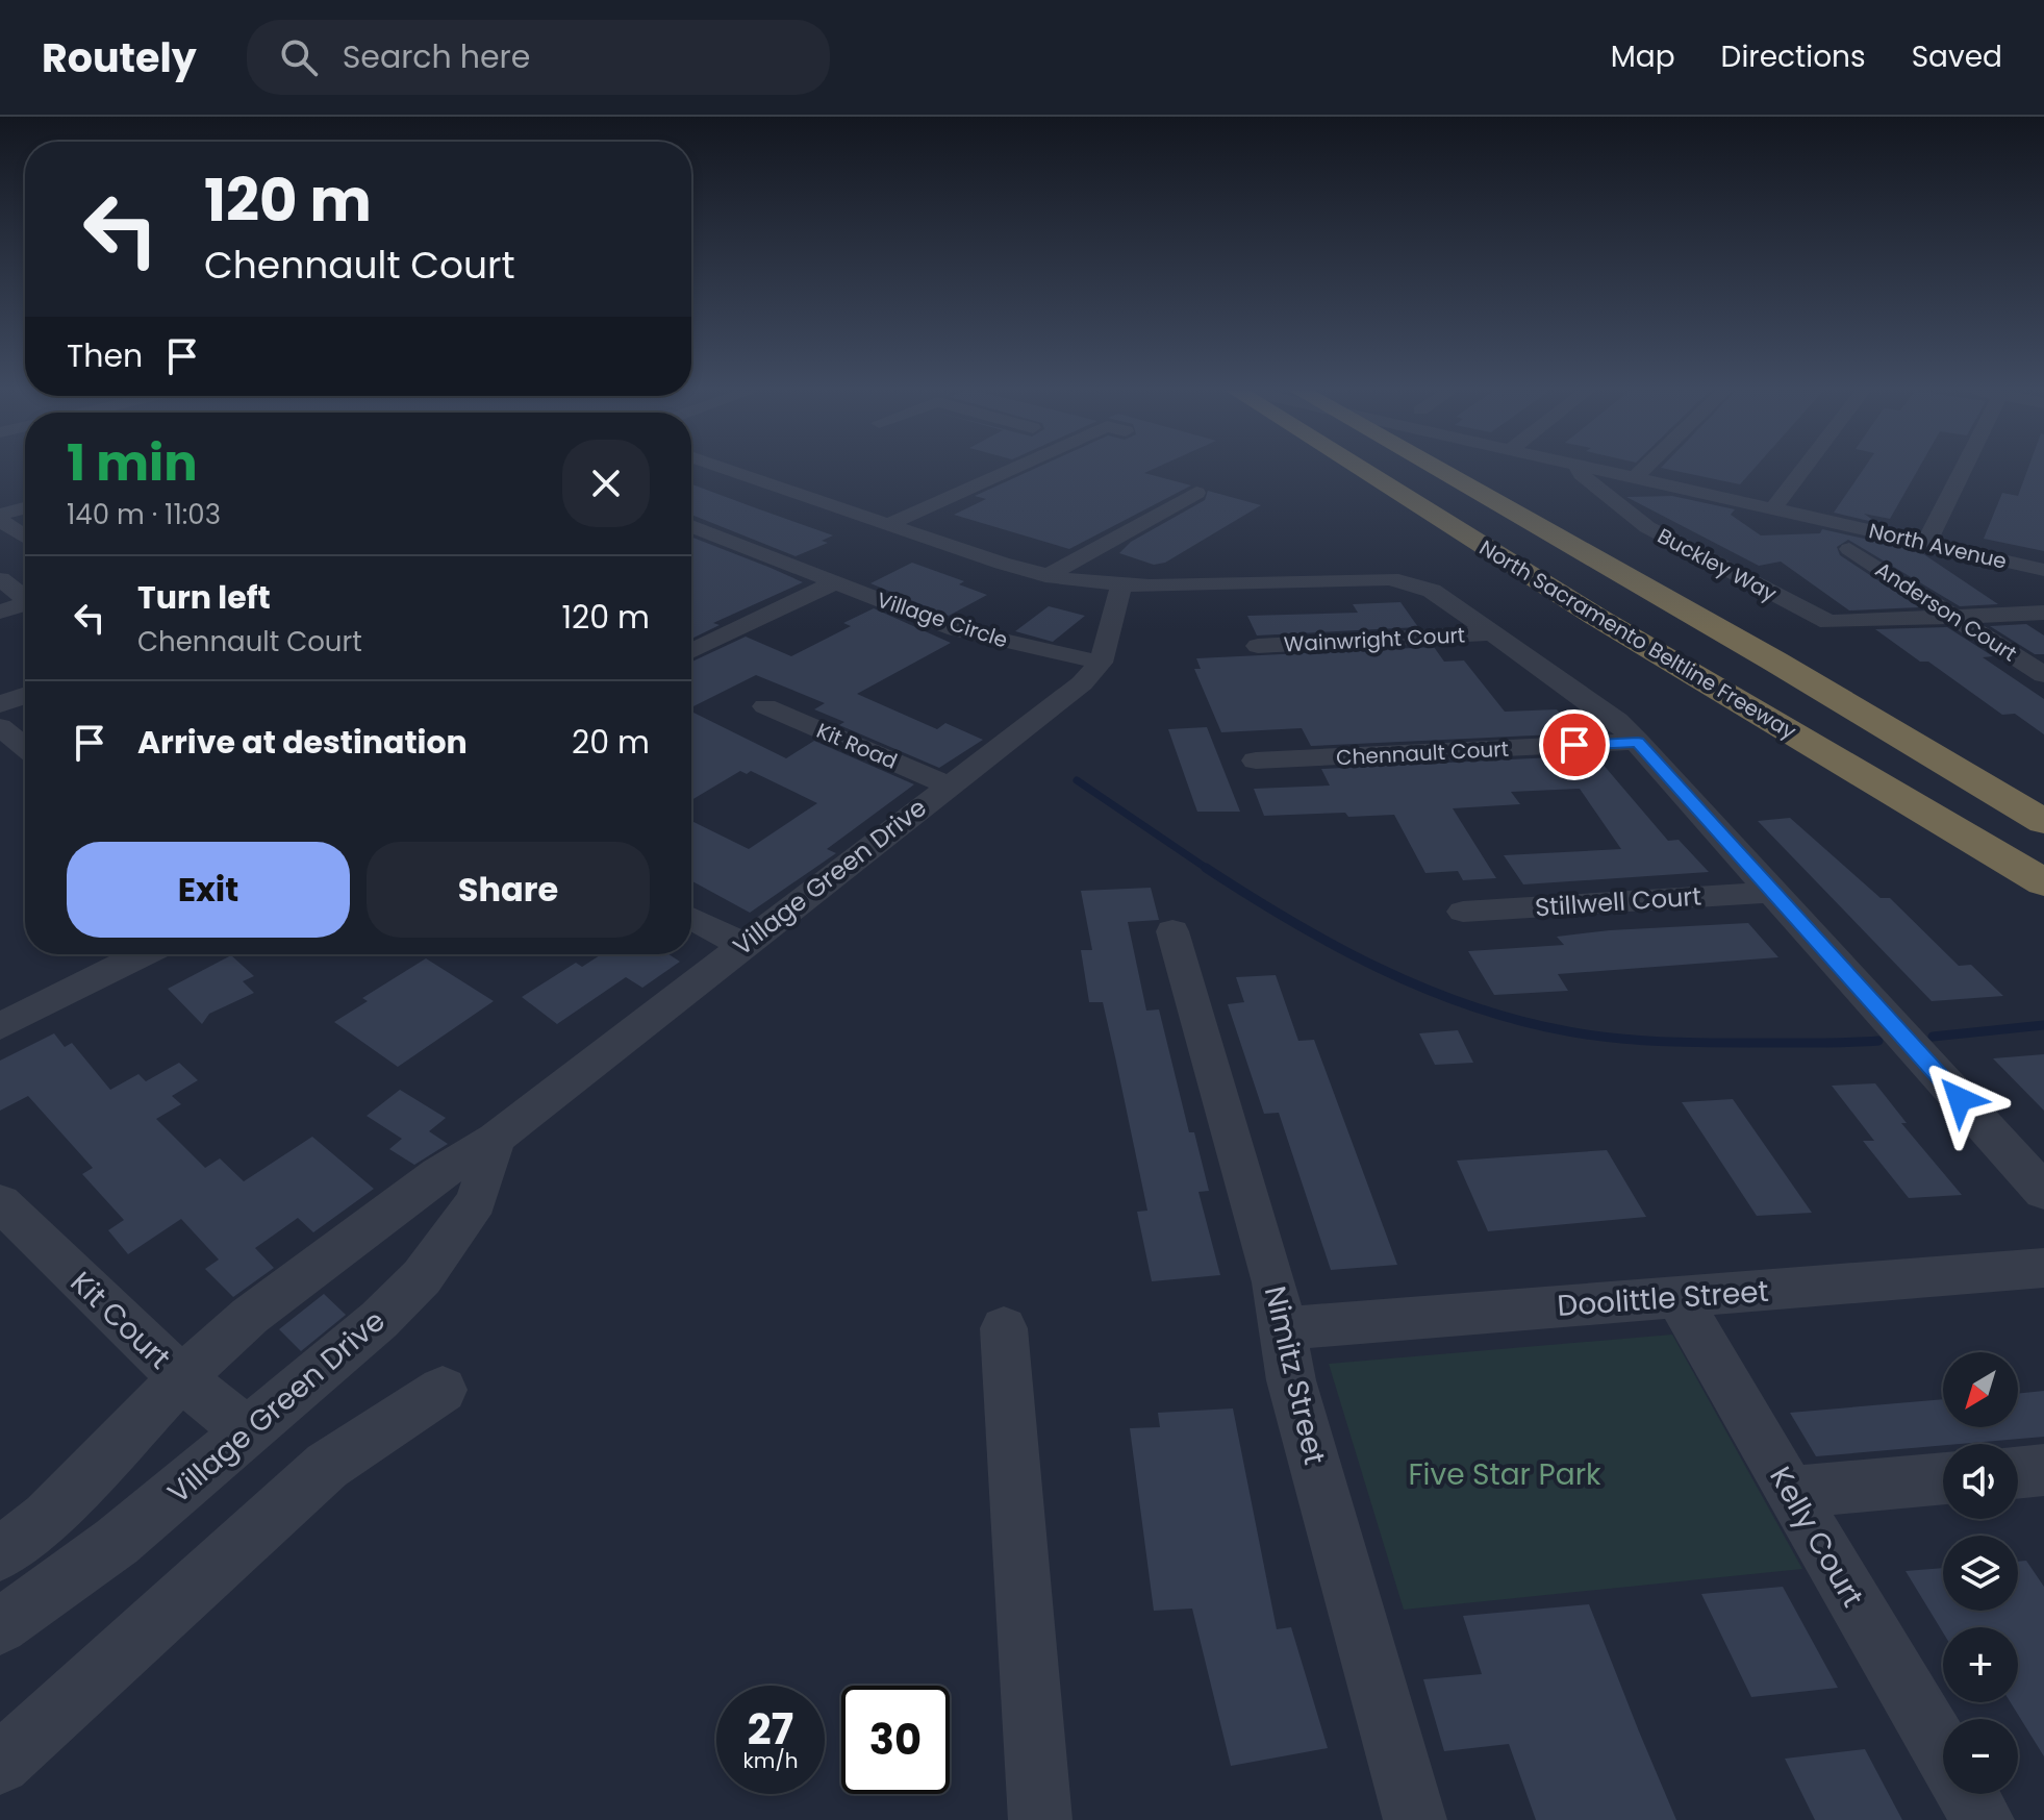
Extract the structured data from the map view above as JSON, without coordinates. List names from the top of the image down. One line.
{"streets":{"highway":["North Sacramento Beltline Freeway"],"street":["North Avenue","Buckley Way","Anderson Court","Village Circle","Wainwright Court","Kit Road","Chennault Court","Village Green Drive","Stillwell Court","Doolittle Street","Kit Court","Nimitz Street","Kelly Court"]},"crossings":[["Buckley Way","Anderson Court"],["Village Circle","Village Green Drive"],["Kit Road","Village Green Drive"],["Village Green Drive","Kit Court"],["Doolittle Street","Nimitz Street"],["Doolittle Street","Kelly Court"]],"parks":["Five Star Park"],"north":"bottom left","page":{"header":"Routely","search":"Search here","nav":["Map","Directions","Saved"],"turn":["120 m","Chennault Court"],"then":"Then","heading":["1 min","140 m · 11:03"],"list":[{"name":"Turn left","note":"Chennault Court","value":"120 m"},{"name":"Arrive at destination","value":"20 m"}],"buttons":["Exit","Share"],"map_buttons":["+","−"],"speed":"27 km/h","limit":"30"}}
